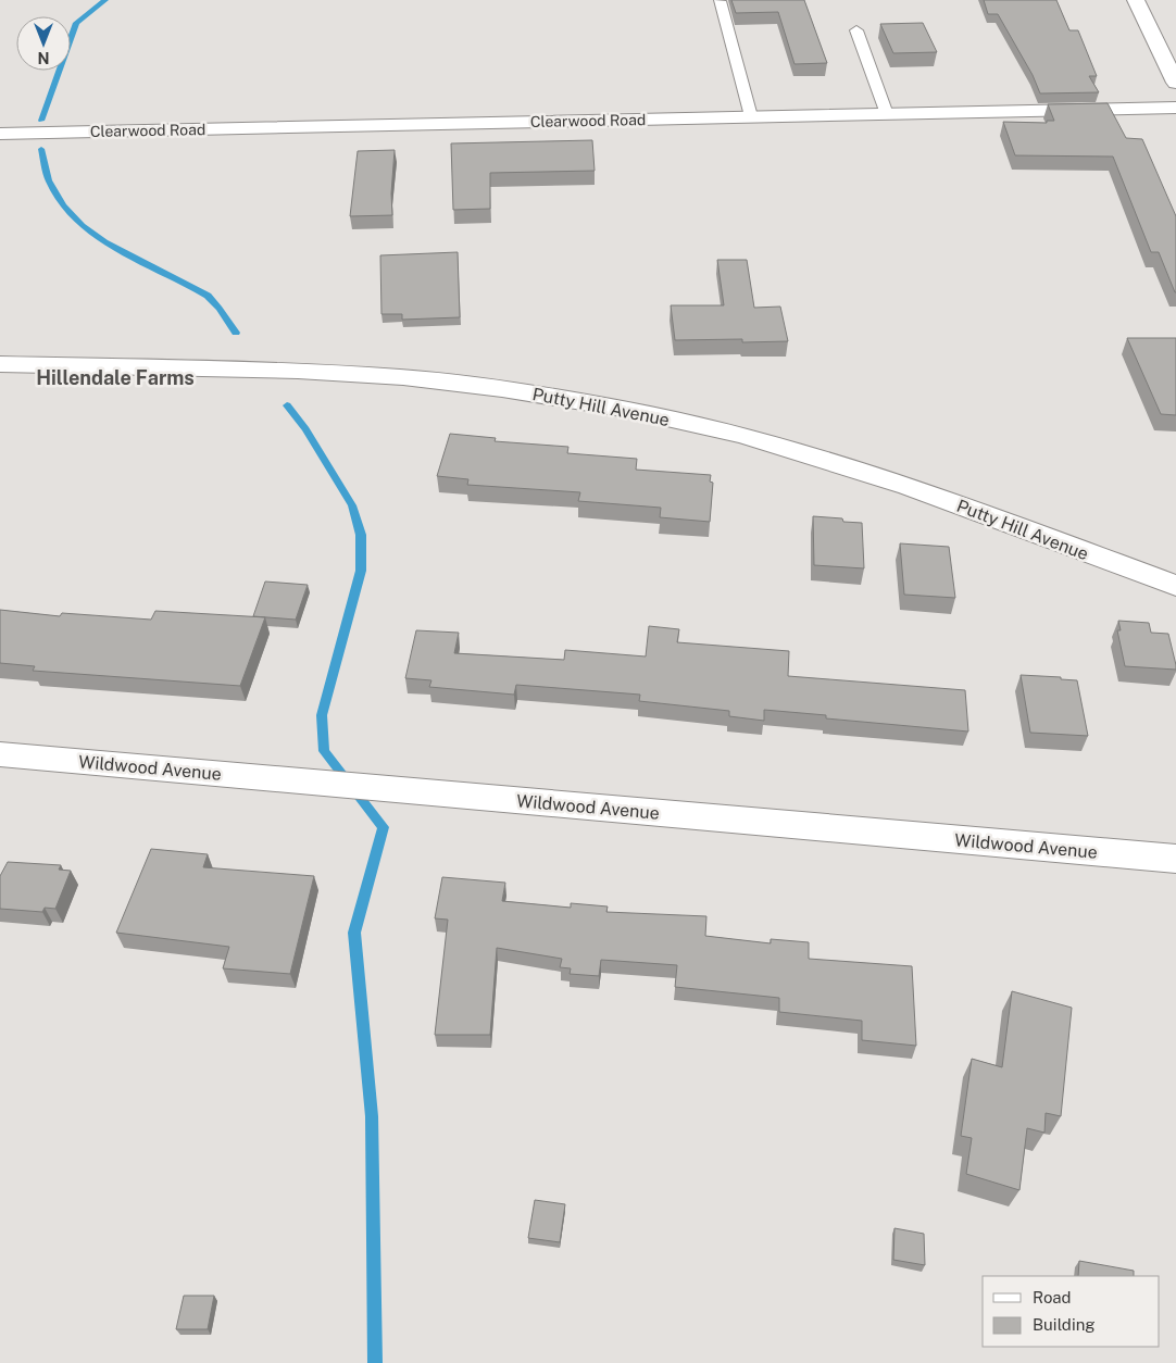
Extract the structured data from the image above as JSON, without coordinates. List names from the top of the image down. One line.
{"streets":{"street":["Clearwood Road","Putty Hill Avenue","Wildwood Avenue"]},"districts":["Hillendale Farms"],"legend":["Road","Building"],"north":"bottom"}
